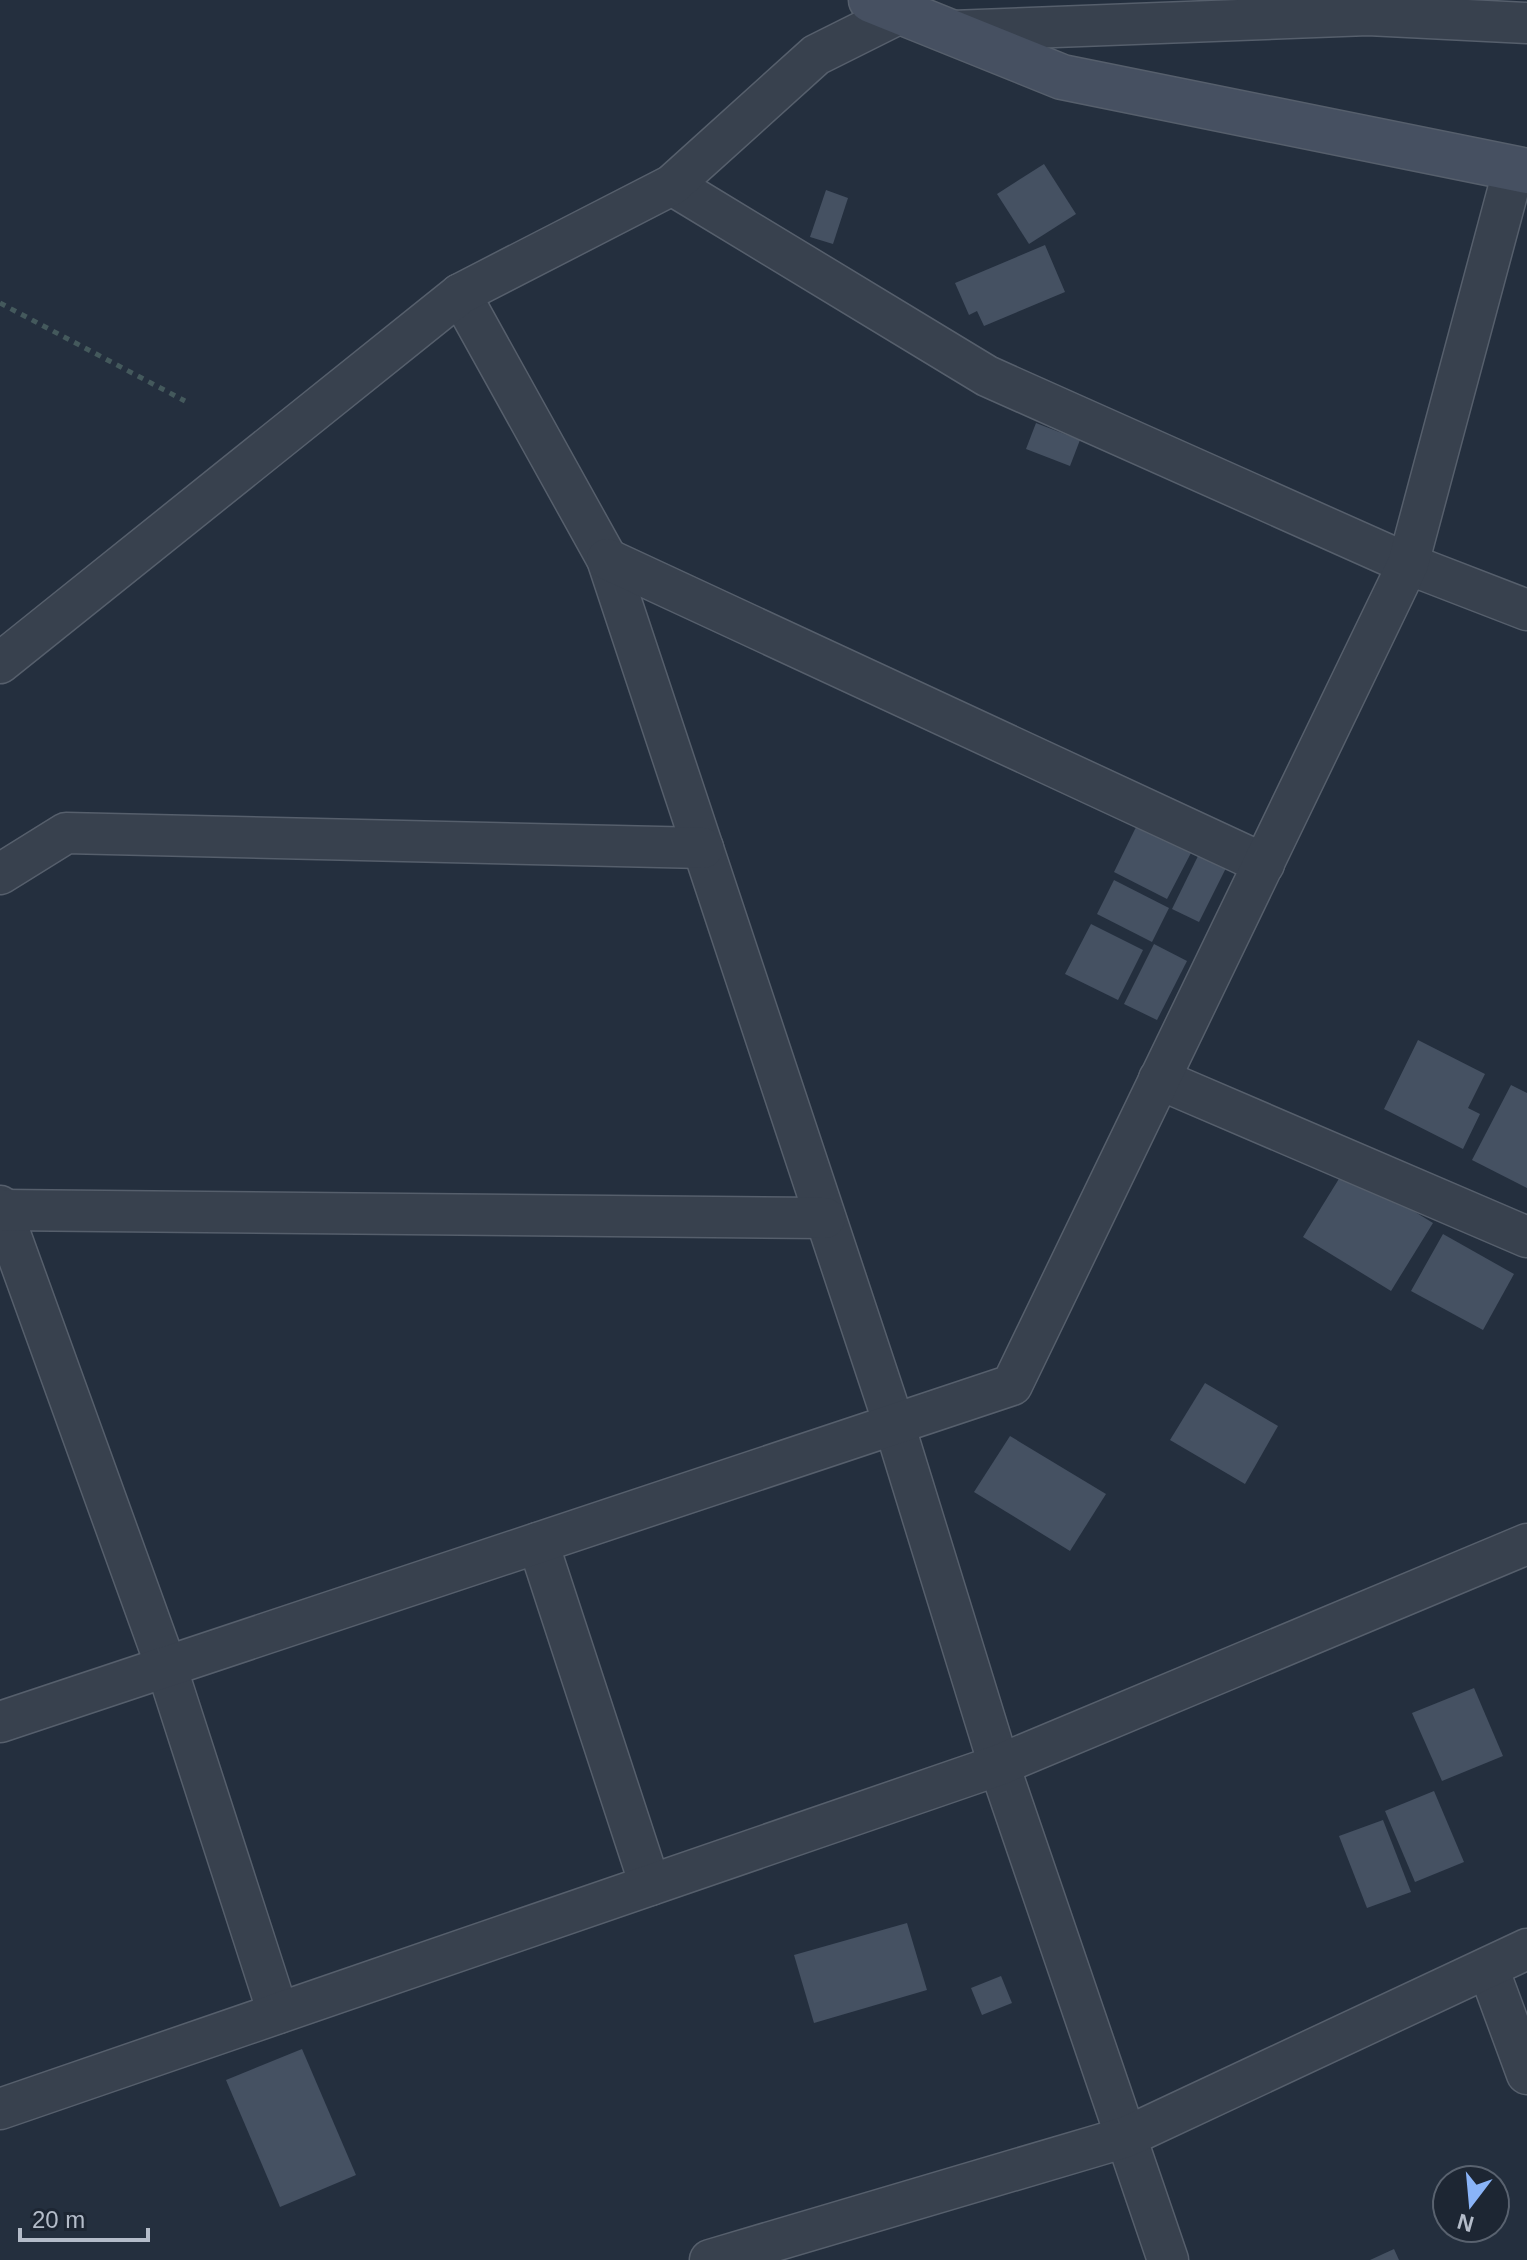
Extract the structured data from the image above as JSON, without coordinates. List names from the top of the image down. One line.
{"scale_bar":"20 m","north":"bottom"}
